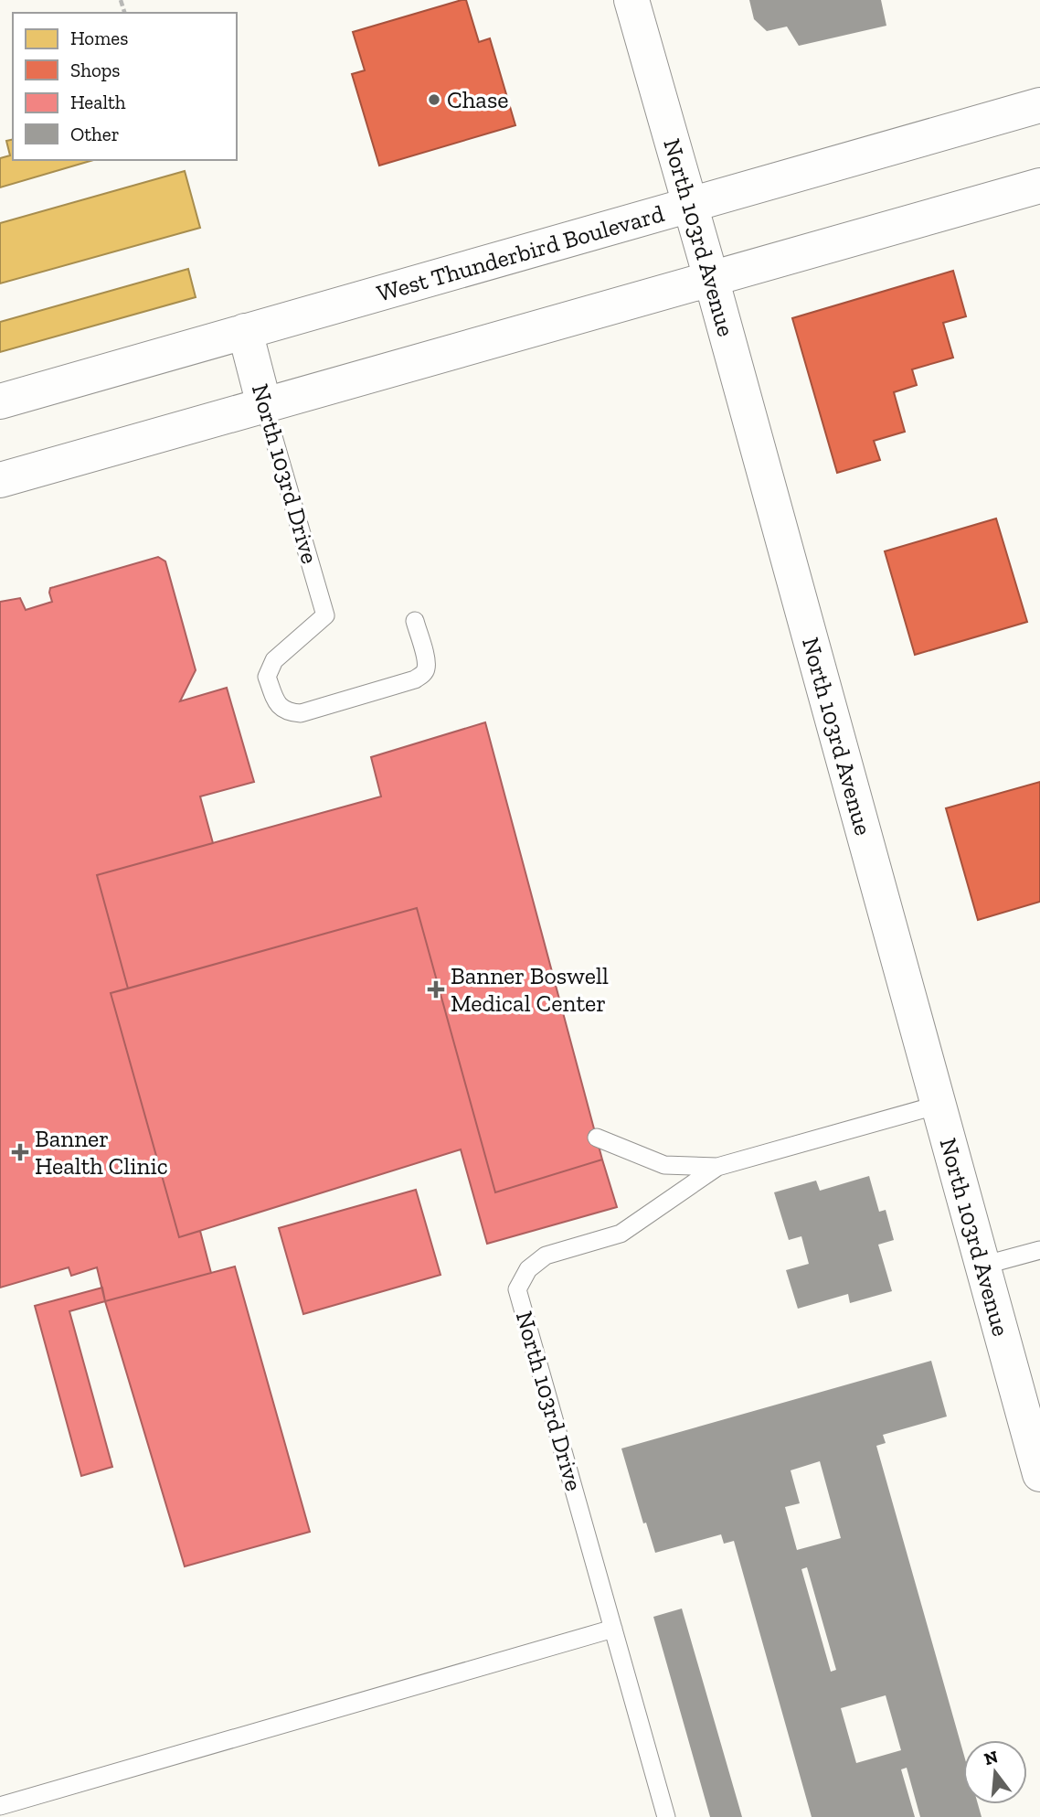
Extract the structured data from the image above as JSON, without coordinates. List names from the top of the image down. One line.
{"streets":{"street":["North 103rd Avenue","West Thunderbird Boulevard","North 103rd Drive"]},"crossings":[["North 103rd Avenue","West Thunderbird Boulevard"],["North 103rd Avenue","North 103rd Drive"],["West Thunderbird Boulevard","North 103rd Drive"]],"places":{"other":["Chase"],"health":["Banner Boswell Medical Center","Banner Health Clinic"]},"legend":["Homes","Shops","Health","Other"],"north":"top"}
